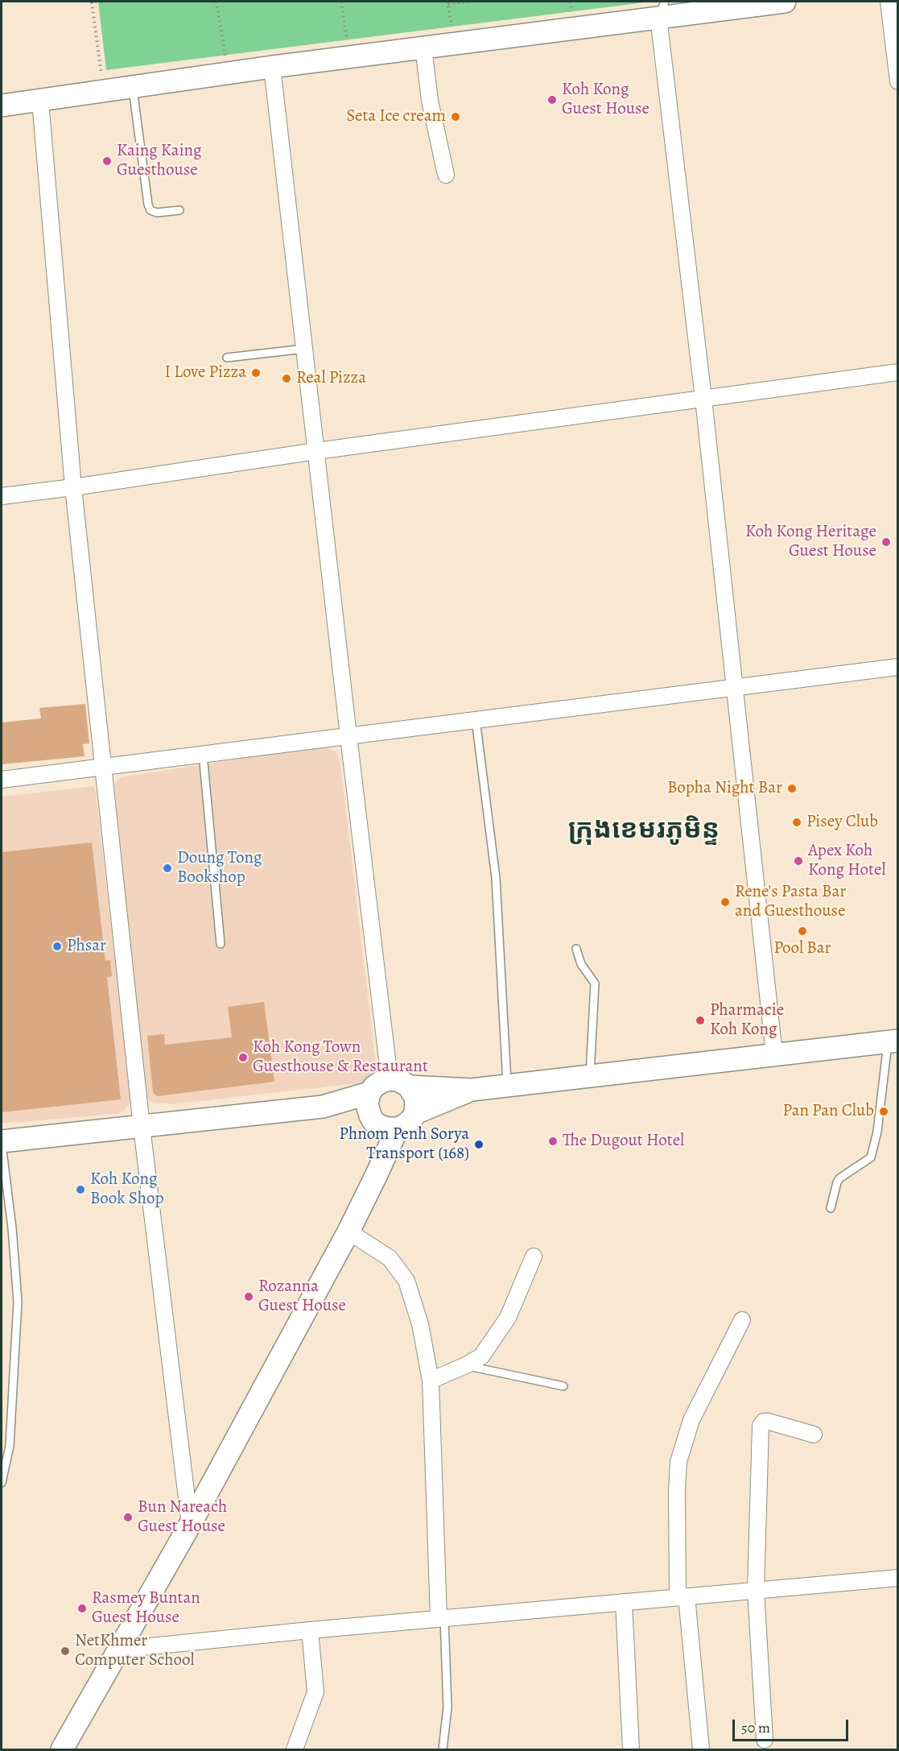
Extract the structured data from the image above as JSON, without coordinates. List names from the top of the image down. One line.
{"districts":["ក្រុងខេមរភូមិន្ទ"],"places":["Koh Kong Guest House","Seta Ice cream","Kaing Kaing Guesthouse","I Love Pizza","Real Pizza","Koh Kong Heritage Guest House","Bopha Night Bar","Pisey Club","Apex Koh Kong Hotel","Doung Tong Bookshop","Rene's Pasta Bar and Guesthouse","Pool Bar","Phsar","Pharmacie Koh Kong","Koh Kong Town Guesthouse & Restaurant","Pan Pan Club","The Dugout Hotel","Phnom Penh Sorya Transport (168)","Koh Kong Book Shop","Rozanna Guest House","Bun Nareach Guest House","Rasmey Buntan Guest House","NetKhmer Computer School"],"scale_bar":"50 m"}
